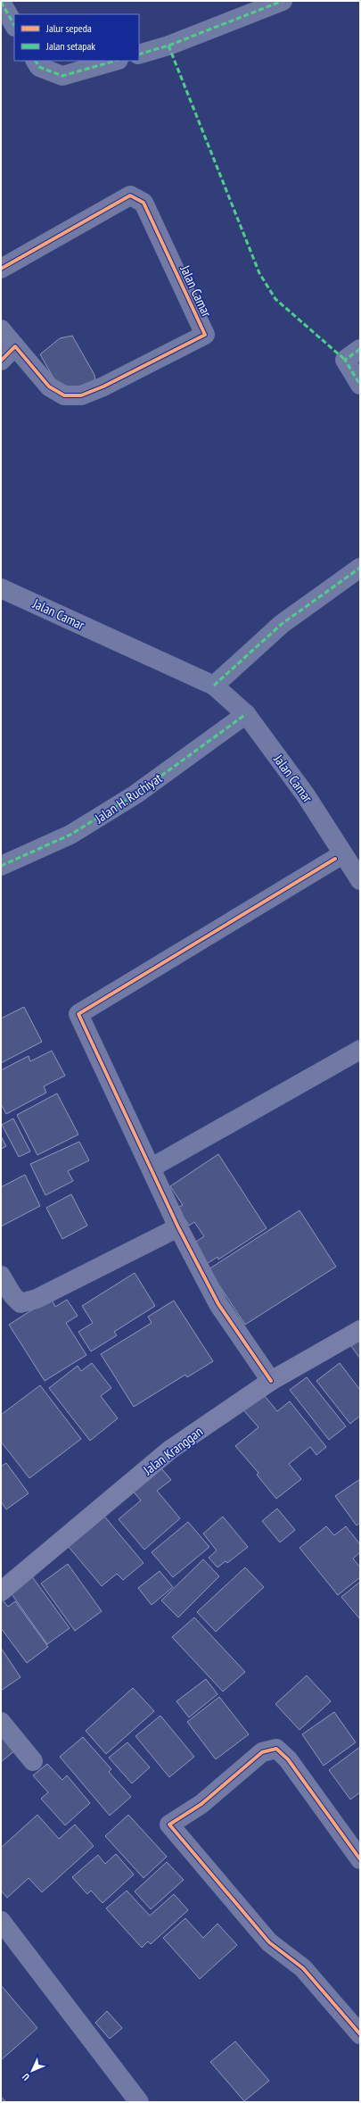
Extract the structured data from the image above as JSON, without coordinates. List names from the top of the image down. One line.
{"streets":{"main road":["Jalan Kranggan"],"street":["Jalan Camar","Jalan H. Ruchiyat"]},"crossings":[["Jalan Camar","Jalan H. Ruchiyat"]],"legend":["Jalur sepeda","Jalan setapak"],"north":"bottom left"}
